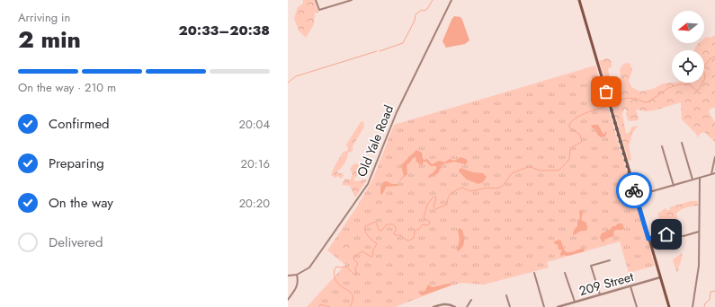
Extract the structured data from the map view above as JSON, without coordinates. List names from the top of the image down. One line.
{"streets":{"street":["Old Yale Road","209 Street"]},"north":"left","page":{"heading":["2 min","Arriving in","20:33–20:38"],"bar":"On the way · 210 m","list":[["Confirmed","20:04"],["Preparing","20:16"],["On the way","20:20"],"Delivered"]}}
